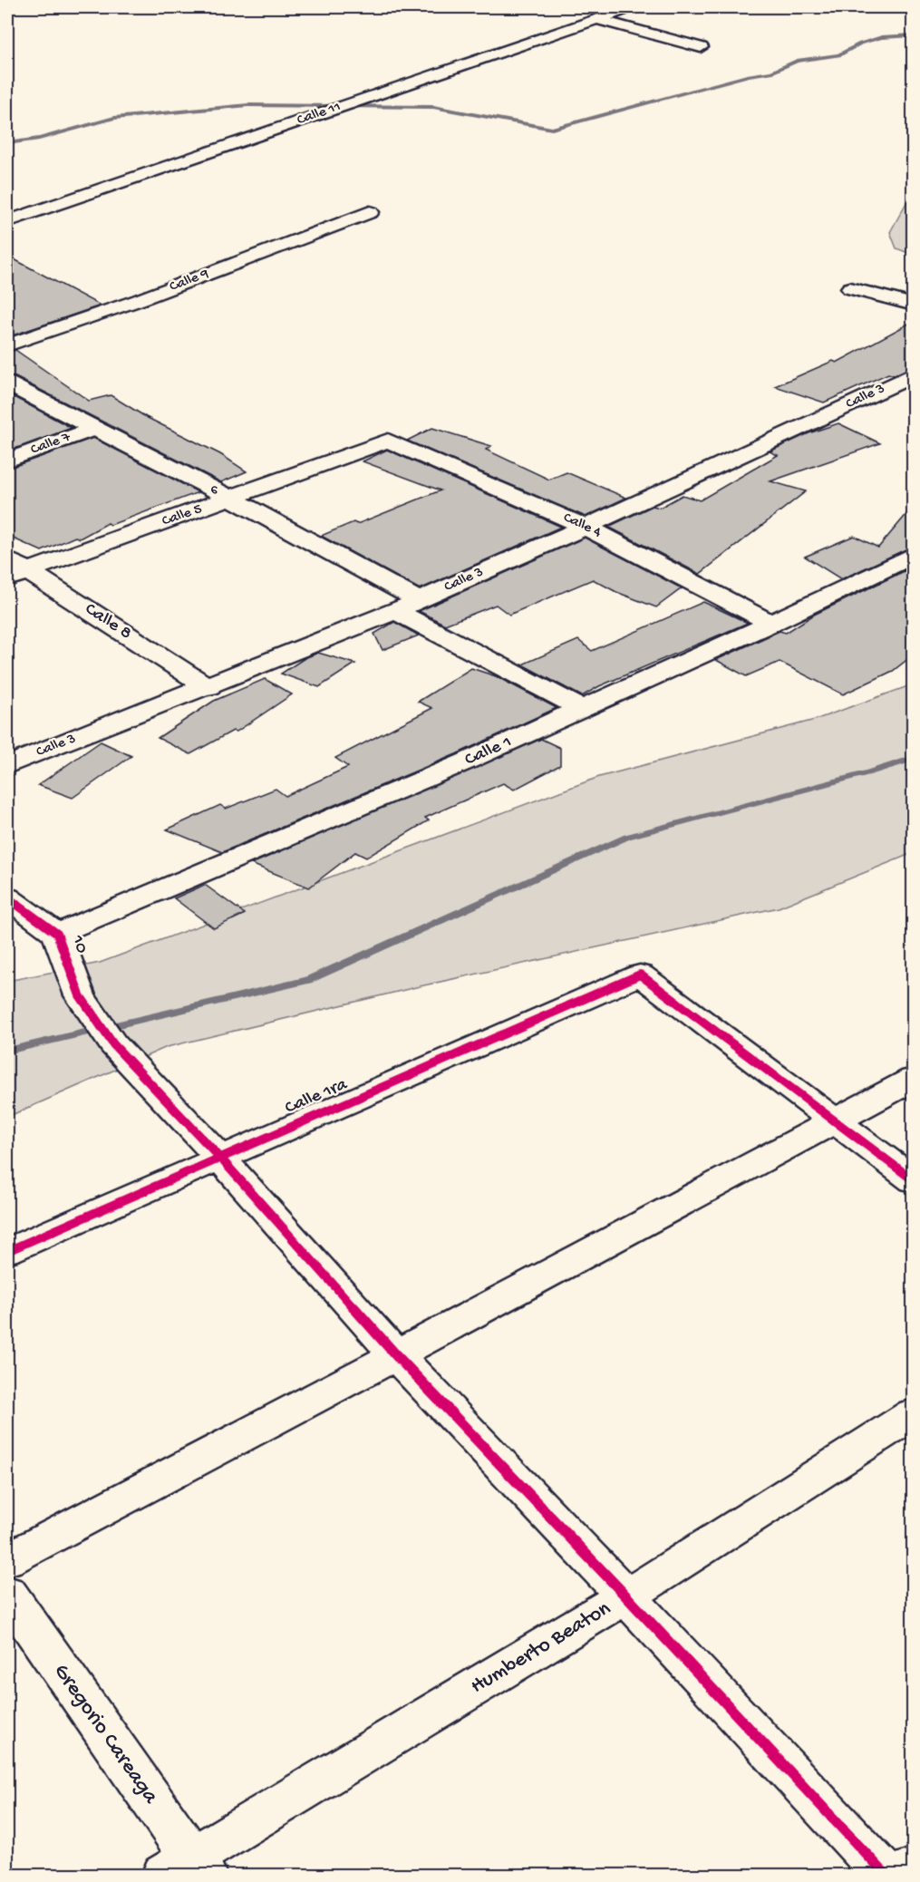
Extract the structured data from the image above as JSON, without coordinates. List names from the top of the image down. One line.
{"streets":{"street":["Calle 11","Calle 9","Calle 3","Calle 7","6","Calle 5","Calle 4","Calle 8","Calle 1","10","Calle 1ra","Humberto Beaton","Gregorio Careaga"]},"crossings":[["Calle 3","6"],["Calle 3","Calle 4"],["Calle 3","Calle 8"],["Calle 7","6"],["6","Calle 5"],["Calle 5","Calle 4"],["Calle 5","Calle 8"],["Calle 4","Calle 1"],["Calle 1","10"],["10","Calle 1ra"],["10","Humberto Beaton"],["Humberto Beaton","Gregorio Careaga"]]}
